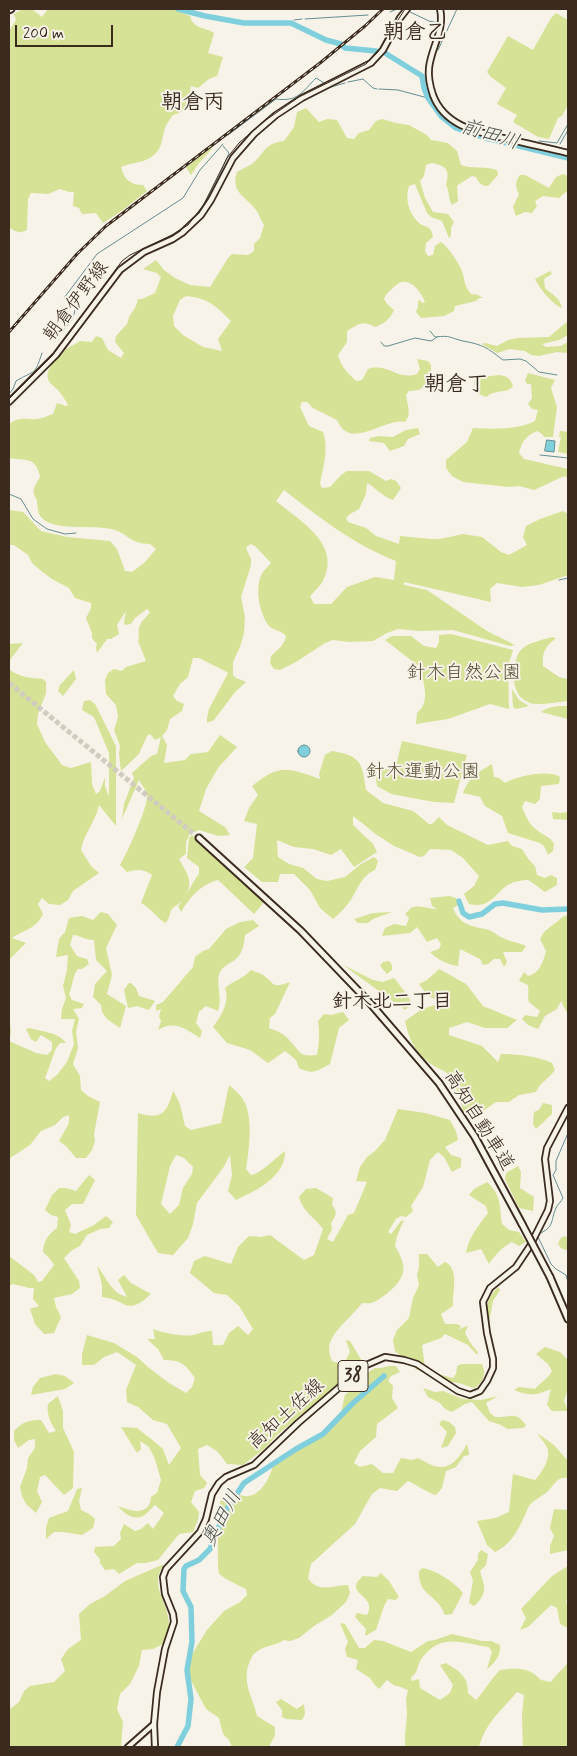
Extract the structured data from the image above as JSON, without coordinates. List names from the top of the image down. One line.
{"streets":{"highway":["高知自動車道"],"main road":["朝倉伊野線","38","高知土佐線"]},"districts":["朝倉乙","朝倉丙","朝倉丁","針木北二丁目"],"water":["前田川","奥田川"],"parks":["針木自然公園","針木運動公園"],"scale_bar":"200 m"}
